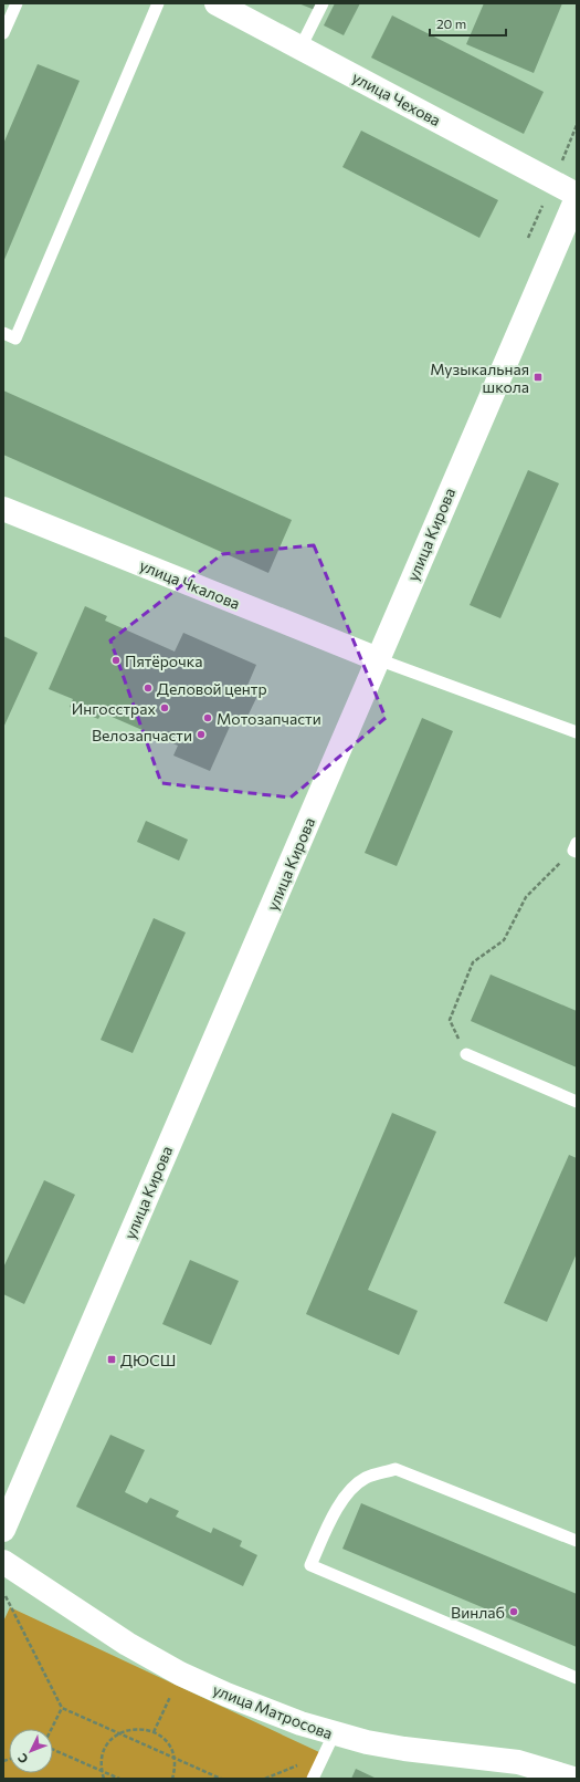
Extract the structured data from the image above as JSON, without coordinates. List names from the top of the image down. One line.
{"streets":{"street":["улица Чехова","улица Кирова","улица Чкалова","улица Матросова"]},"crossings":[["улица Кирова","улица Чкалова"]],"places":{"transit":["Музыкальная школа","ДЮСШ"],"other":["Пятёрочка","Деловой центр","Ингосстрах","Мотозапчасти","Велозапчасти","Винлаб"]},"scale_bar":"20 m","north":"bottom left"}
